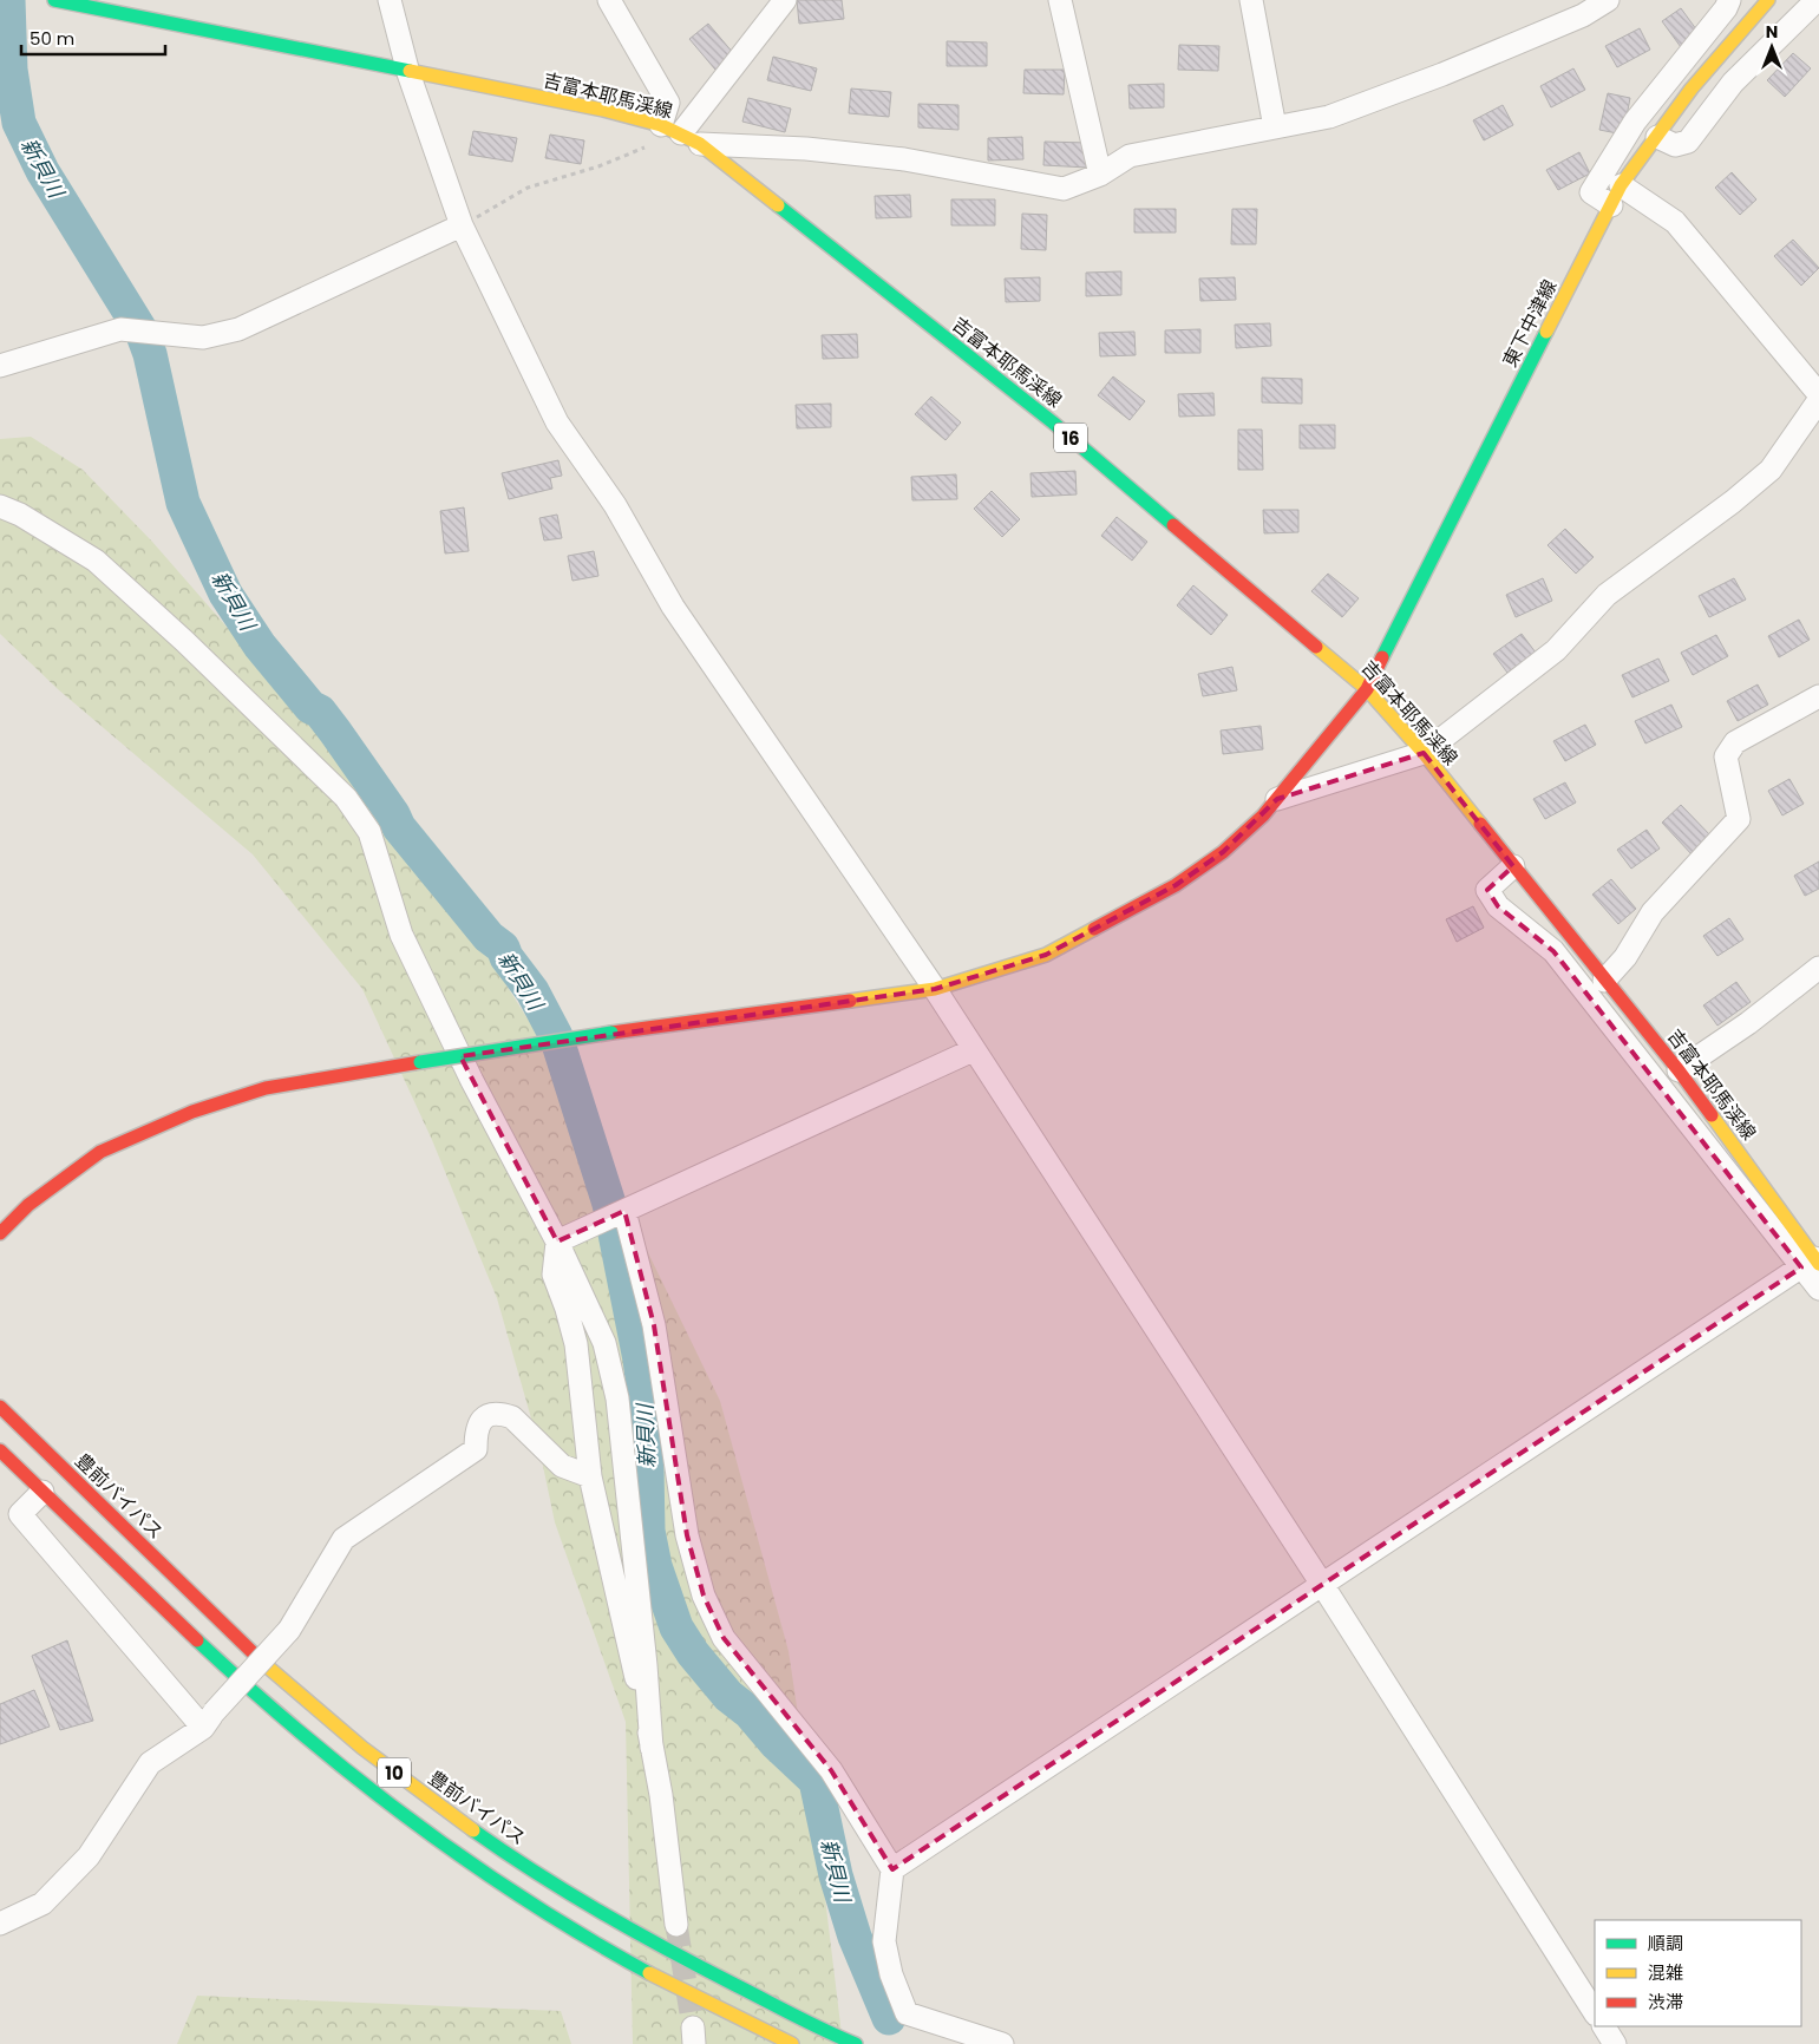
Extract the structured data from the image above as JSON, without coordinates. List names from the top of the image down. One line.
{"streets":{"main road":["吉富本耶馬渓線","東下中津線","16","豊前バイパス","10"]},"crossings":[["吉富本耶馬渓線","東下中津線"]],"water":["新貝川"],"legend":["順調","混雑","渋滞"],"scale_bar":"50 m","north":"top"}
